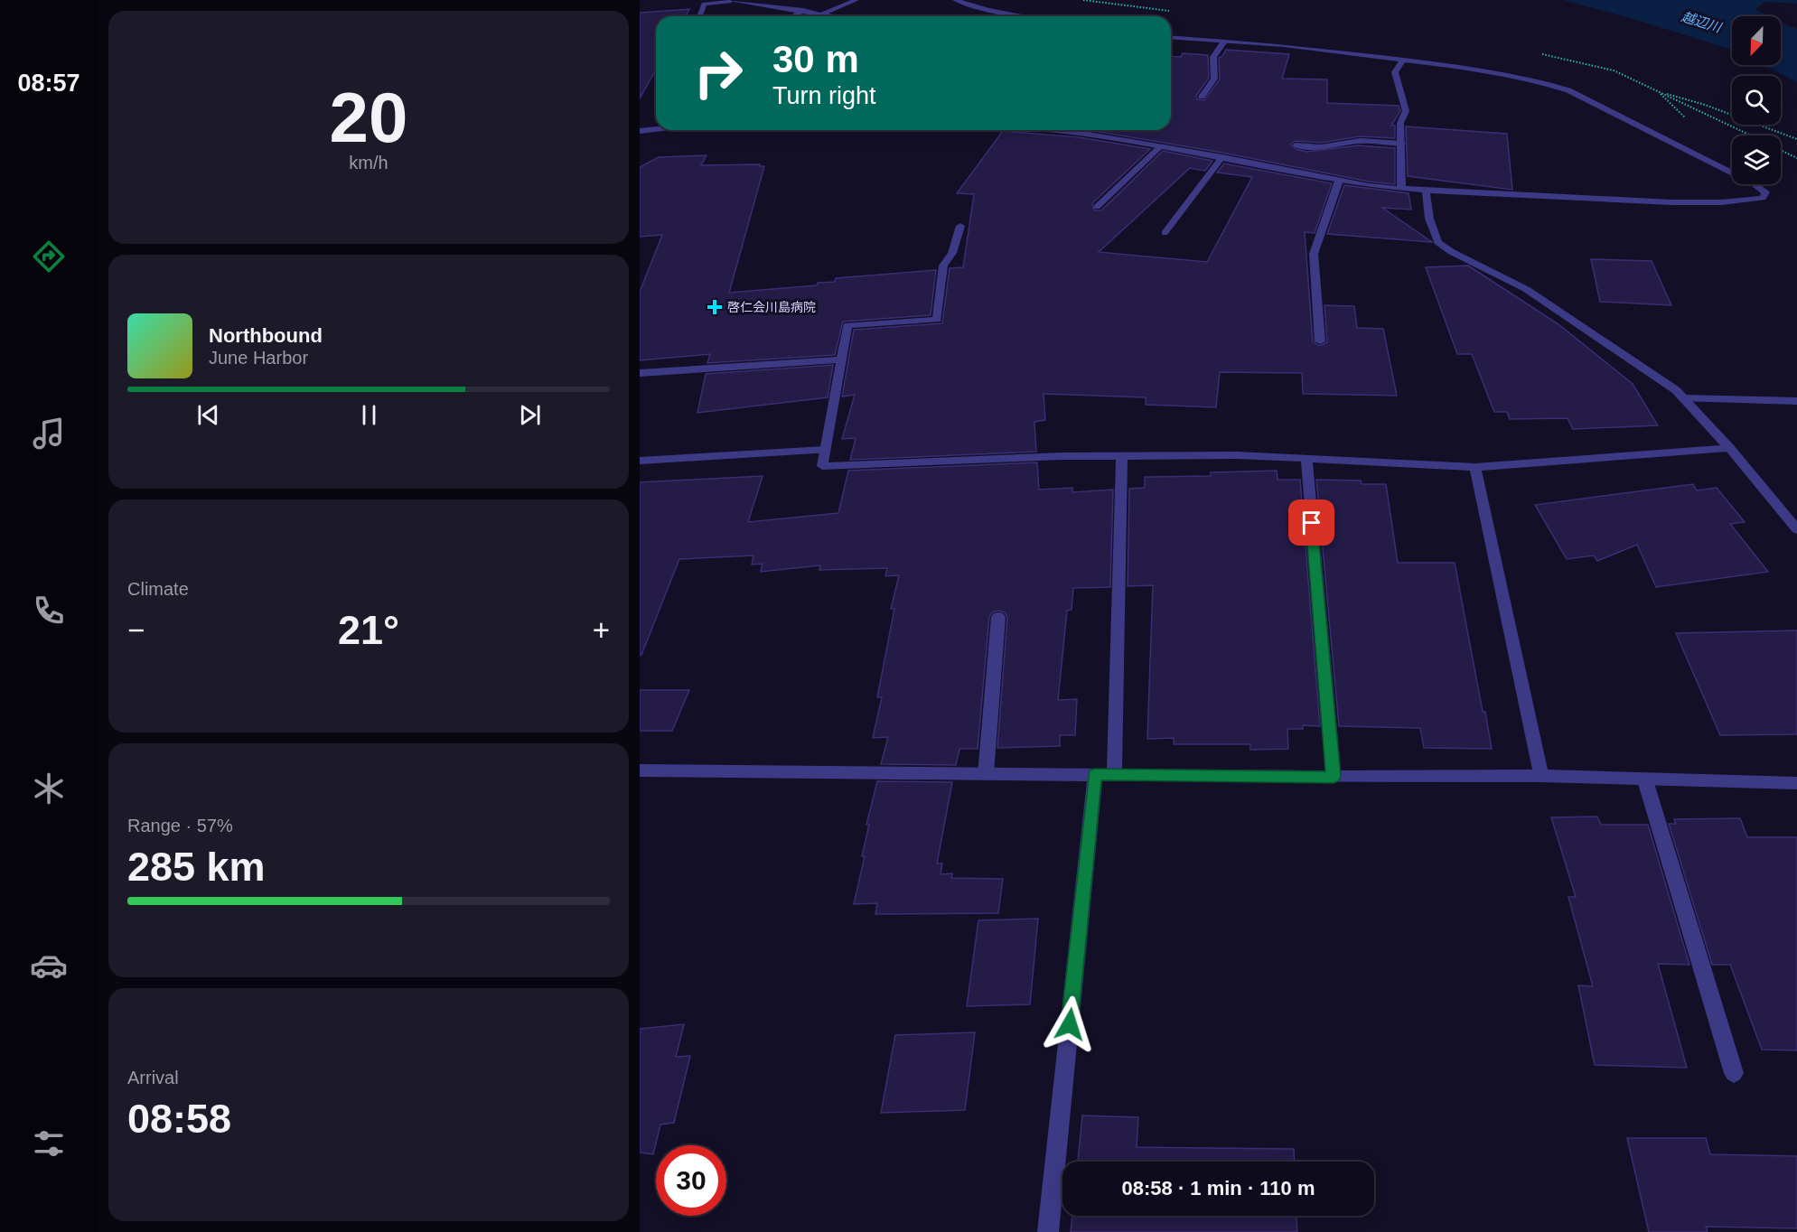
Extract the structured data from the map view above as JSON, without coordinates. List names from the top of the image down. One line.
{"water":["越辺川"],"places":{"health":["啓仁会川島病院"]},"north":"bottom left","page":{"tabs":"08:57","tile":[["20","km/h"],"Climate",["Range · 57%","285 km"],["Arrival","08:58"]],"turn":["30 m","Turn right"],"song":["Northbound","June Harbor"],"heat":["−","21°","+"],"limit":"30","trip":"08:58 · 1 min · 110 m"}}
